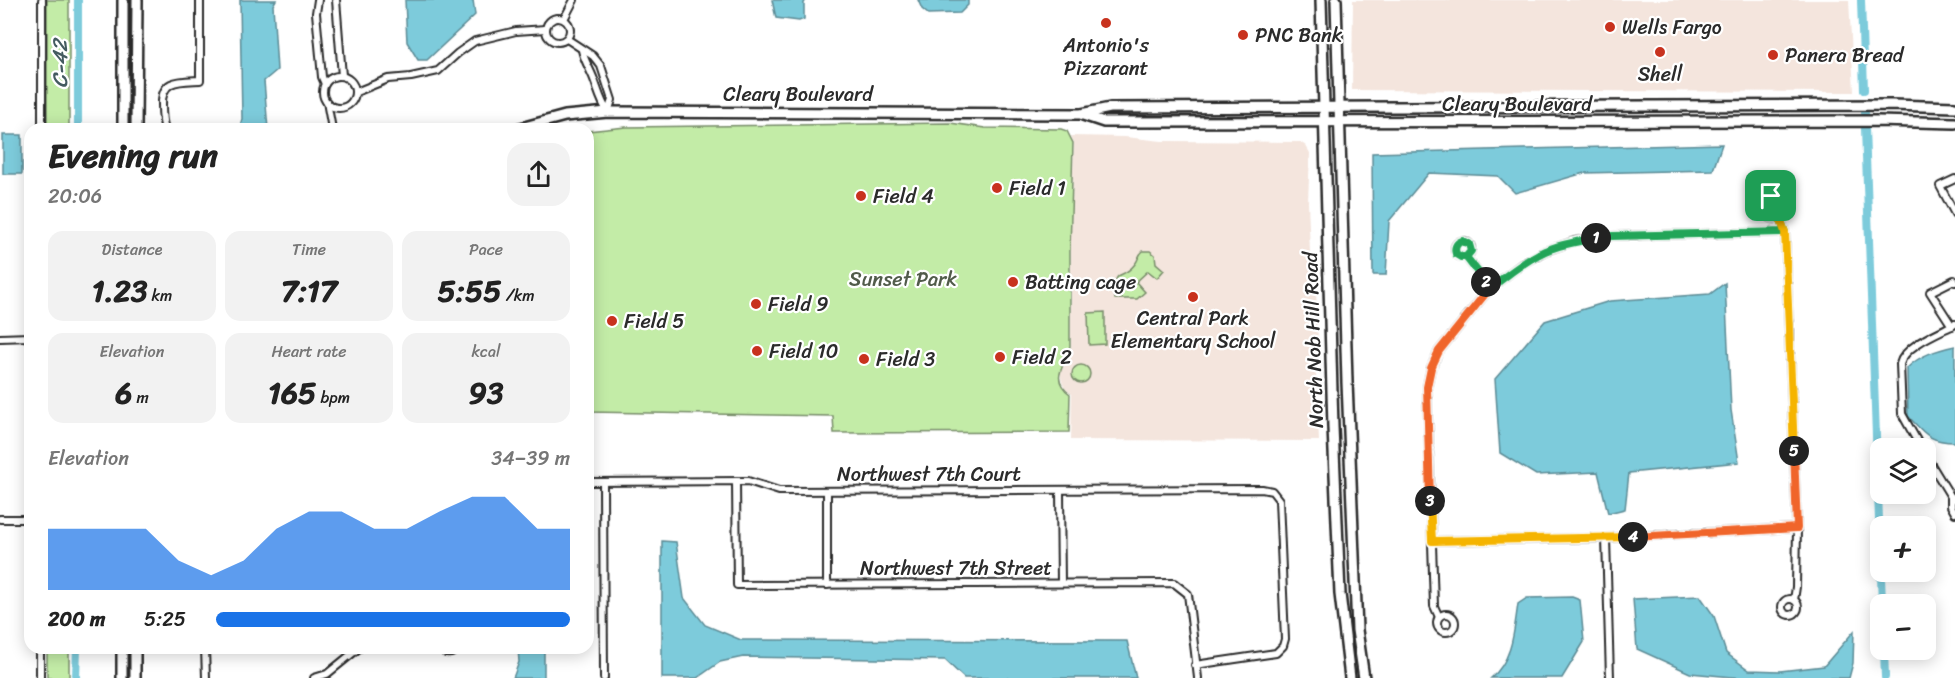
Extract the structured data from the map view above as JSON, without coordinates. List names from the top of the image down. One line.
{"streets":{"street":["Cleary Boulevard","North Nob Hill Road","Northwest 7th Court","Northwest 7th Street"]},"crossings":[["Cleary Boulevard","North Nob Hill Road"],["Northwest 7th Court","Northwest 7th Street"]],"water":["C-42"],"parks":["Sunset Park"],"places":["Antonio's Pizzarant","Wells Fargo","PNC Bank","Shell","Panera Bread","Field 1","Field 4","Batting cage","Central Park Elementary School","Field 9","Field 5","Field 10","Field 2","Field 3"],"page":{"heading":["Evening run","20:06"],"pins":["1","2","5","3","4"],"stats":[["Distance","1.23 km"],["Time","7:17"],["Pace","5:55 /km"],["Elevation","6 m"],["Heart rate","165 bpm"],["kcal","93"]],"chart":["Elevation","34–39 m"],"map_buttons":["+","−"],"list":[{"name":"200 m","note":"5:25"}]}}
